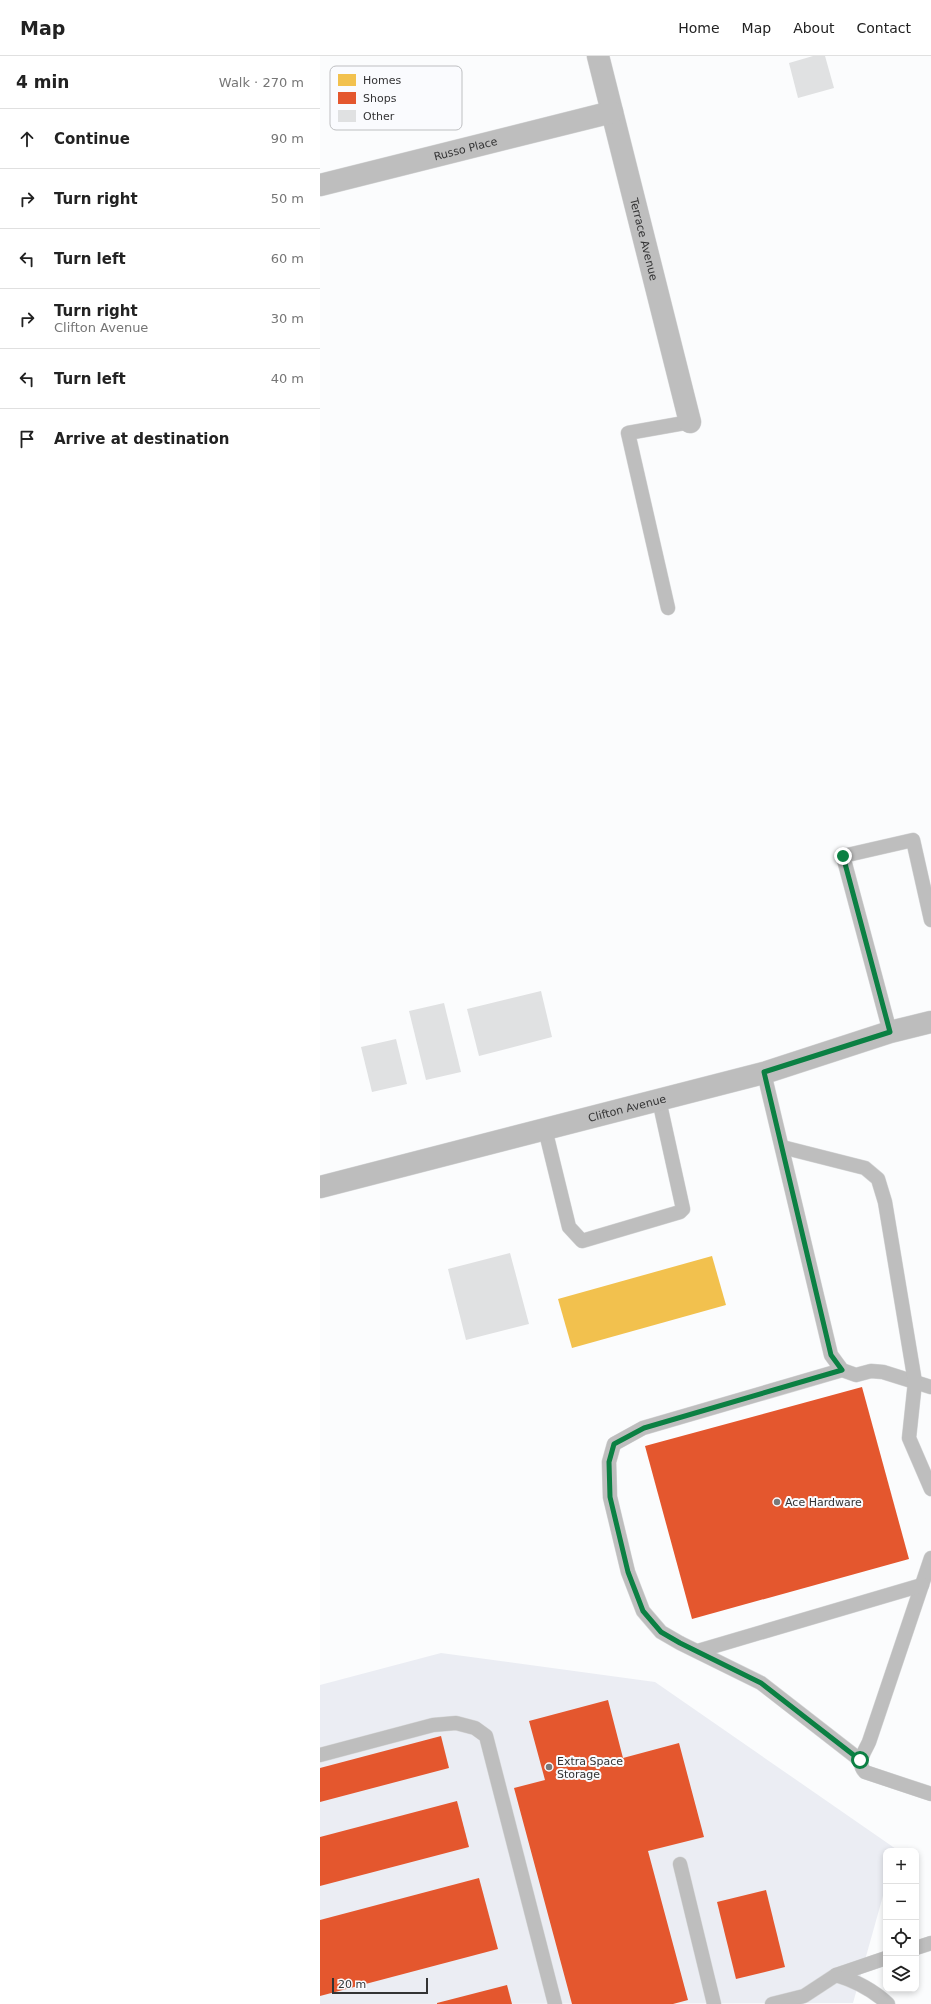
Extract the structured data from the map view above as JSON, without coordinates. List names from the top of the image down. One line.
{"streets":{"street":["Russo Place","Terrace Avenue","Clifton Avenue"]},"crossings":[["Russo Place","Terrace Avenue"]],"places":["Ace Hardware","Extra Space Storage"],"legend":["Homes","Shops","Other"],"scale_bar":"20 m","page":{"header":"Map","nav":["Home","Map","About","Contact"],"heading":["4 min","Walk · 270 m"],"list":[["Continue","90 m"],["Turn right","50 m"],["Turn left","60 m"],["Turn right","Clifton Avenue","30 m"],["Turn left","40 m"],"Arrive at destination"],"map_buttons":["+","−"],"scale":"20 m"}}
